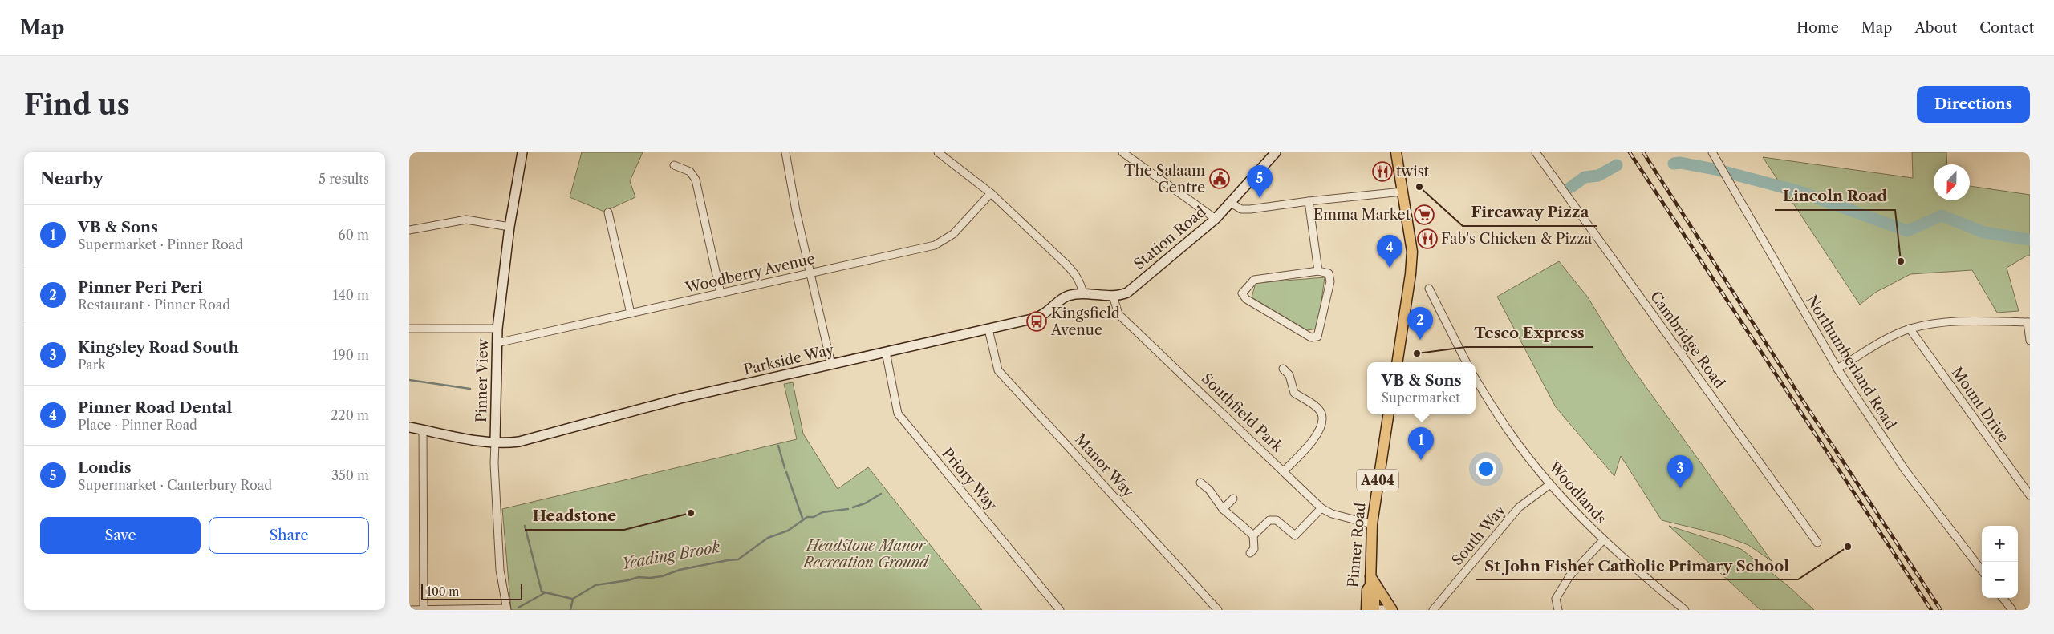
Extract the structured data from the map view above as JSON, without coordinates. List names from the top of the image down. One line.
{"streets":{"main road":["A404","Pinner Road"],"street":["Station Road","Woodberry Avenue","Cambridge Road","Parkside Way","Northumberland Road","Pinner View","Mount Drive","Southfield Park","Manor Way","Priory Way","Woodlands","South Way"]},"crossings":[["Station Road","Parkside Way"],["Station Road","Southfield Park"],["Woodberry Avenue","Pinner View"],["Parkside Way","Pinner View"],["Parkside Way","Manor Way"],["Parkside Way","Priory Way"],["Southfield Park","Pinner Road"],["A404","Pinner Road"],["Woodlands","South Way"]],"water":["Yeading Brook"],"parks":["Headstone Manor Recreation Ground"],"places":{"restaurant":["twist","Fab's Chicken & Pizza"],"public building":["The Salaam Centre"],"other":["Fireaway Pizza","Lincoln Road","Tesco Express","Headstone","St John Fisher Catholic Primary School"],"supermarket":["Emma Market"],"bus stop":["Kingsfield Avenue"]},"scale_bar":"100 m","north":"bottom","page":{"header":"Map","nav":["Home","Map","About","Contact"],"buttons":["Directions",["Save","Share"]],"title":"Find us","heading":["Nearby","5 results"],"pins":["5","4","2","1","3"],"list":[{"mark":"1","name":"VB & Sons","note":"Supermarket · Pinner Road","value":"60 m"},{"mark":"2","name":"Pinner Peri Peri","note":"Restaurant · Pinner Road","value":"140 m"},{"mark":"3","name":"Kingsley Road South","note":"Park","value":"190 m"},{"mark":"4","name":"Pinner Road Dental","note":"Place · Pinner Road","value":"220 m"},{"mark":"5","name":"Londis","note":"Supermarket · Canterbury Road","value":"350 m"}],"popup":["VB & Sons","Supermarket"],"map_buttons":["+","−"],"scale":"100 m"}}
